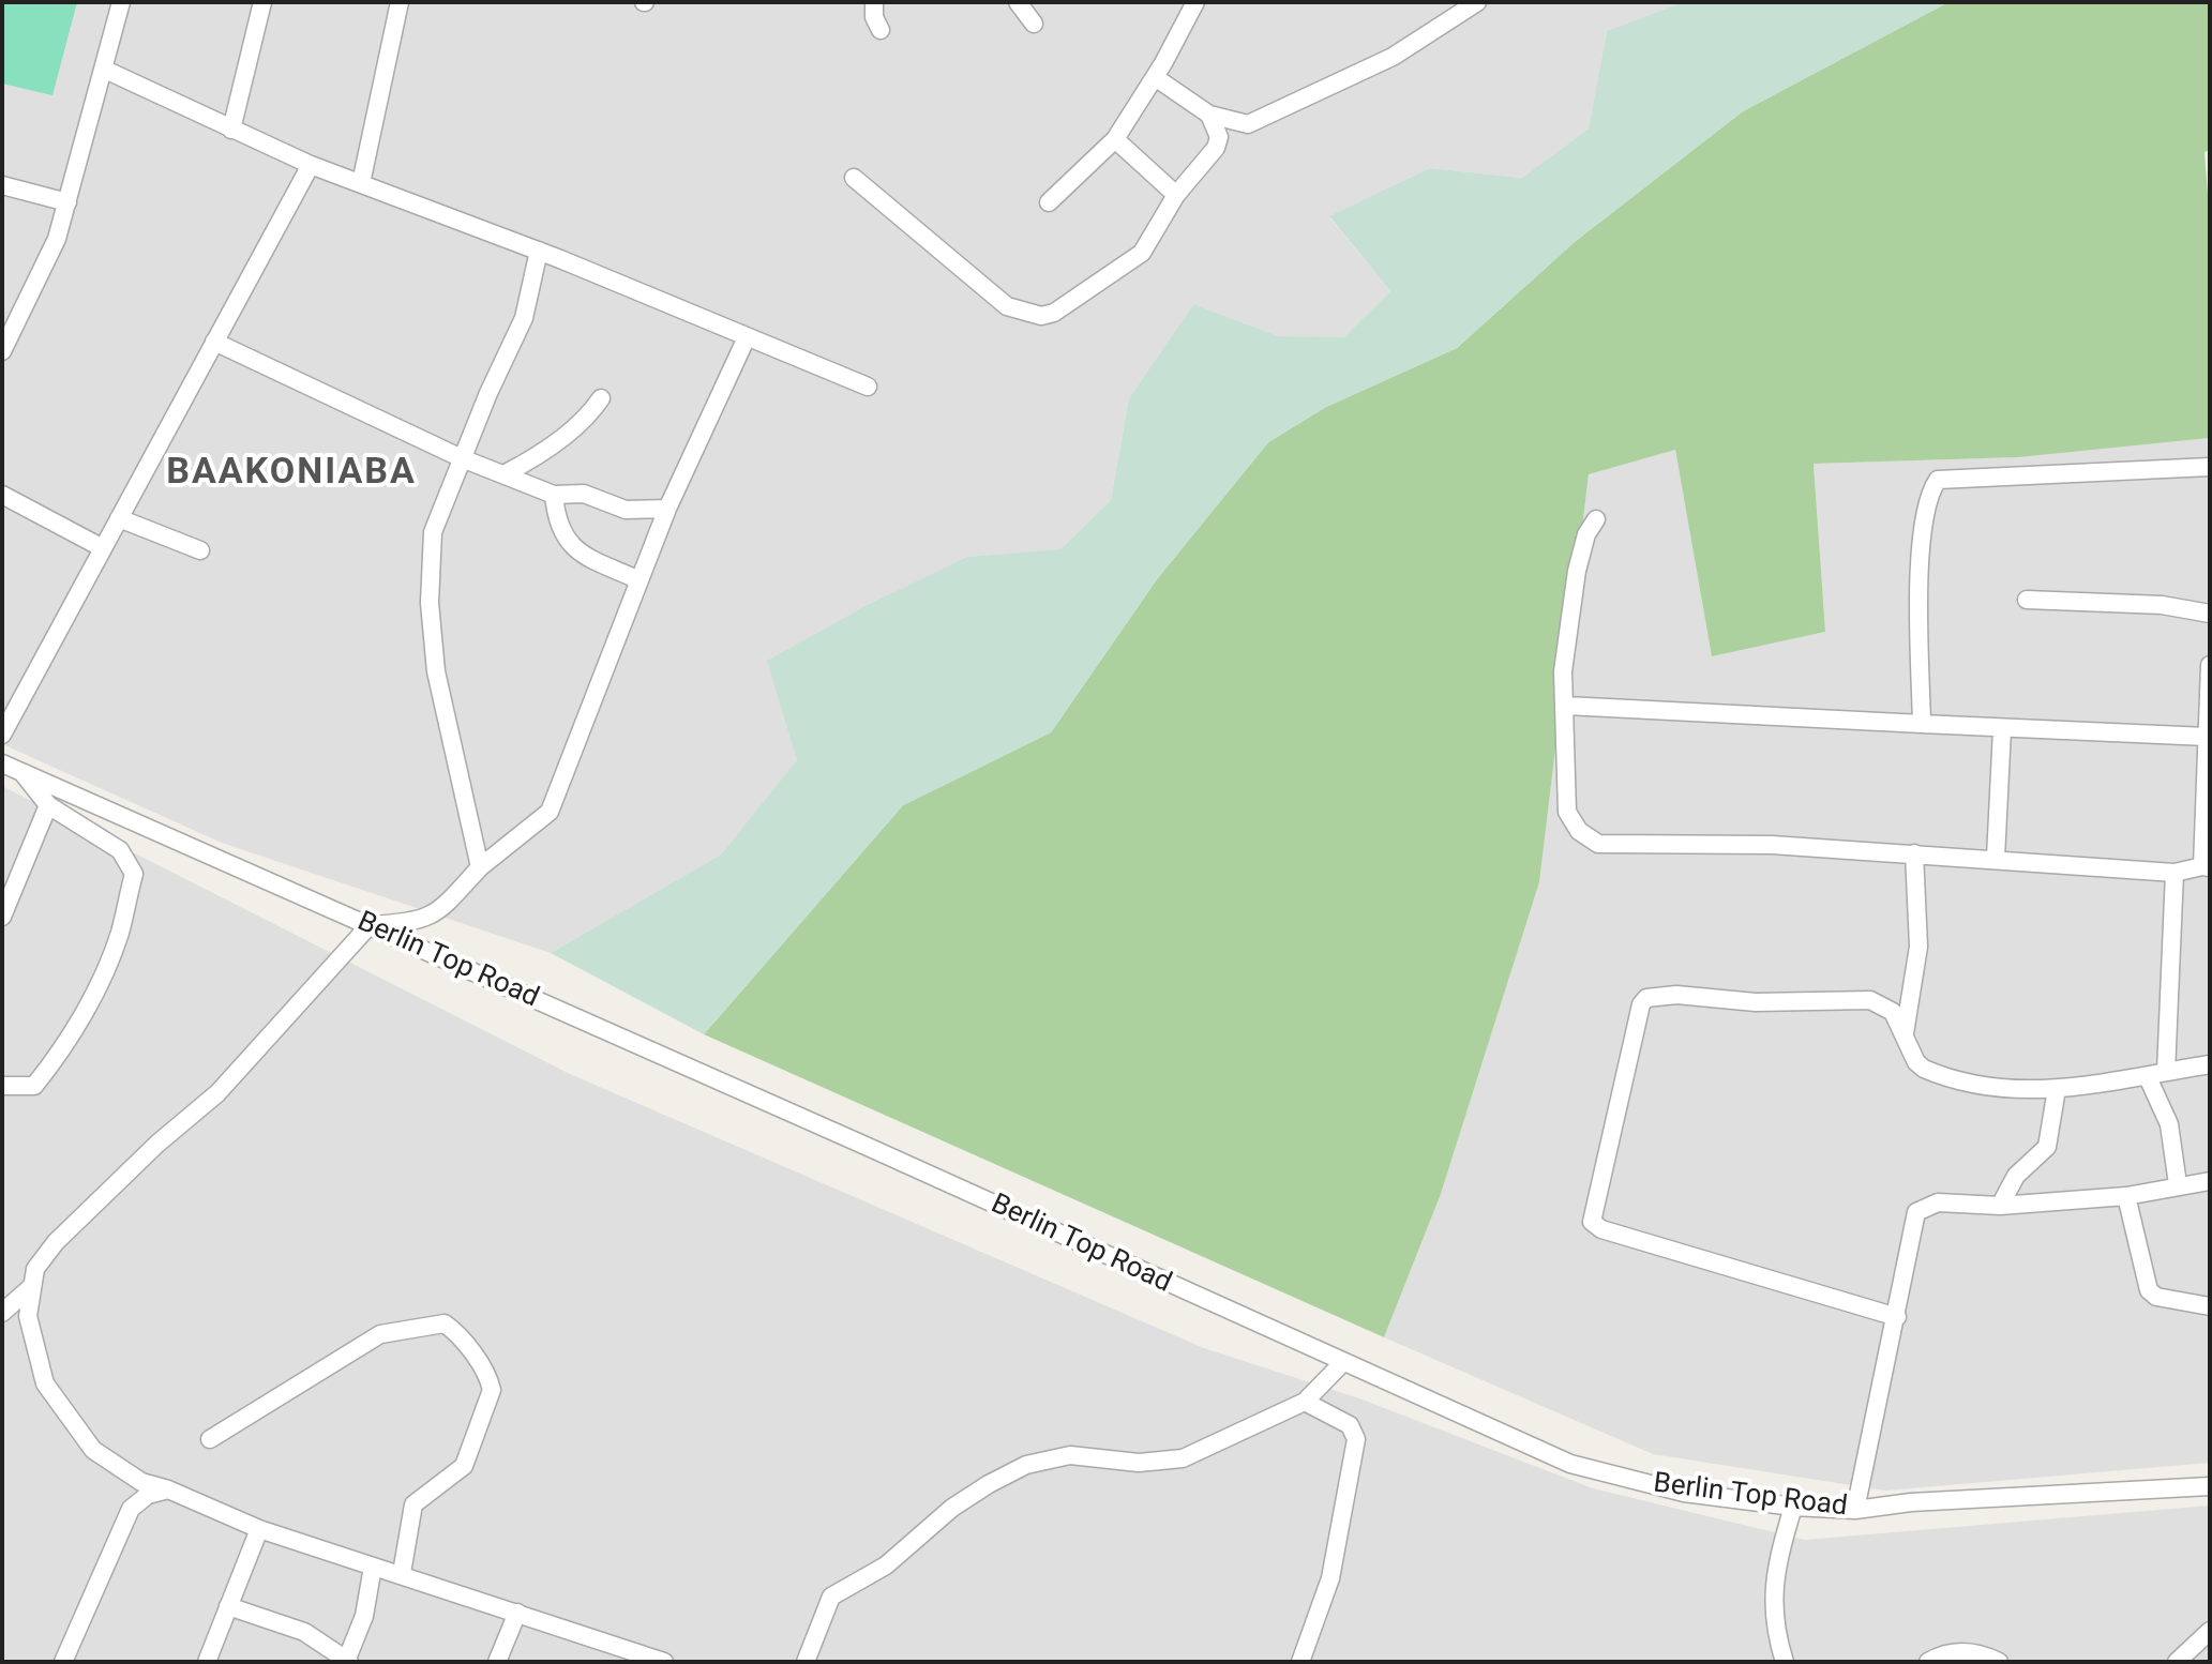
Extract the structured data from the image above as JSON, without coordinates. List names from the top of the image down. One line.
{"streets":{"street":["Berlin Top Road"]},"districts":["BAAKONIABA"]}
